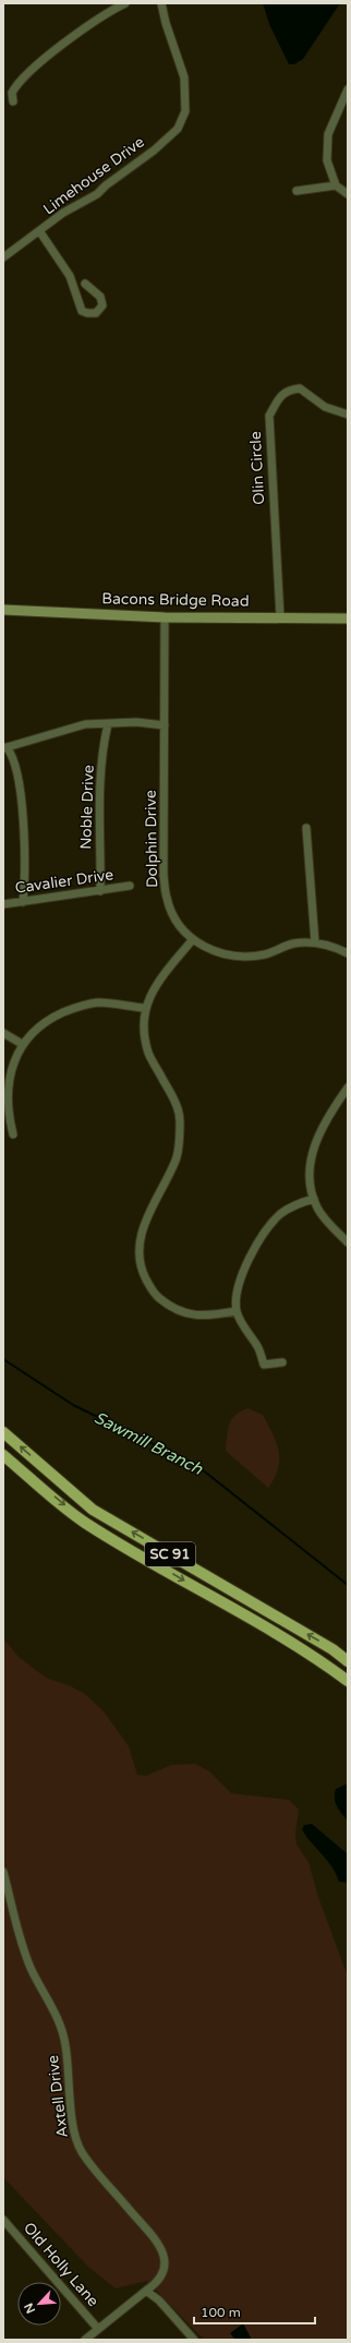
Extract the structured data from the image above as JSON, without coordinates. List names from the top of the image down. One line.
{"streets":{"main road":["Bacons Bridge Road","SC 91"],"street":["Limehouse Drive","Olin Circle","Noble Drive","Dolphin Drive","Cavalier Drive","Axtell Drive","Old Holly Lane"]},"crossings":[["Olin Circle","Bacons Bridge Road"],["Bacons Bridge Road","Dolphin Drive"],["Noble Drive","Cavalier Drive"],["Axtell Drive","Old Holly Lane"]],"water":["Sawmill Branch"],"scale_bar":"100 m","north":"bottom left"}
